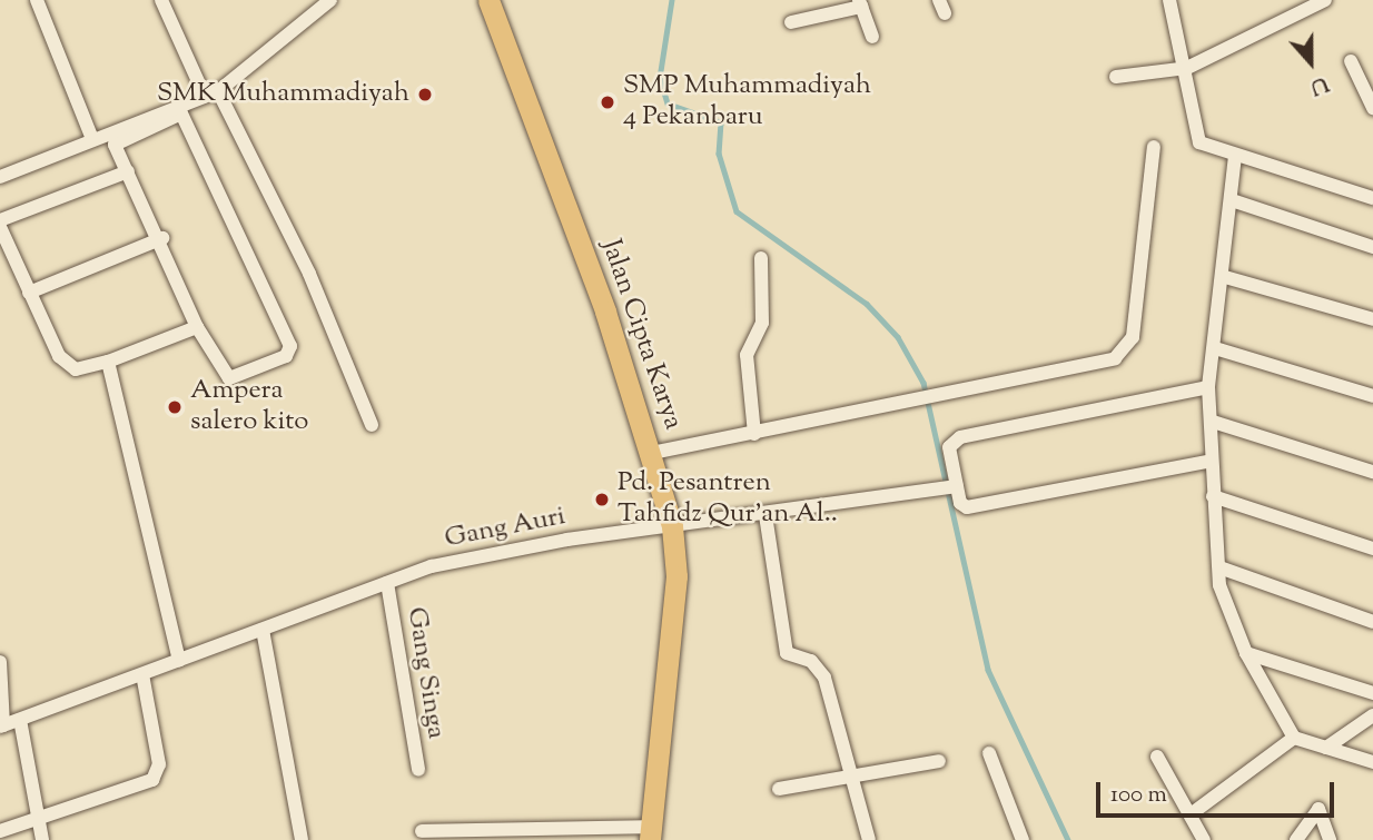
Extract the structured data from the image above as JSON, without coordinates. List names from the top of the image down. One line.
{"streets":{"main road":["Jalan Cipta Karya"],"street":["Gang Auri","Gang Singa"]},"crossings":[["Jalan Cipta Karya","Gang Auri"],["Gang Auri","Gang Singa"]],"places":["SMK Muhammadiyah","SMP Muhammadiyah 4 Pekanbaru","Ampera salero kito","Pd. Pesantren Tahfidz Qur'an Al.."],"scale_bar":"100 m","north":"bottom"}
